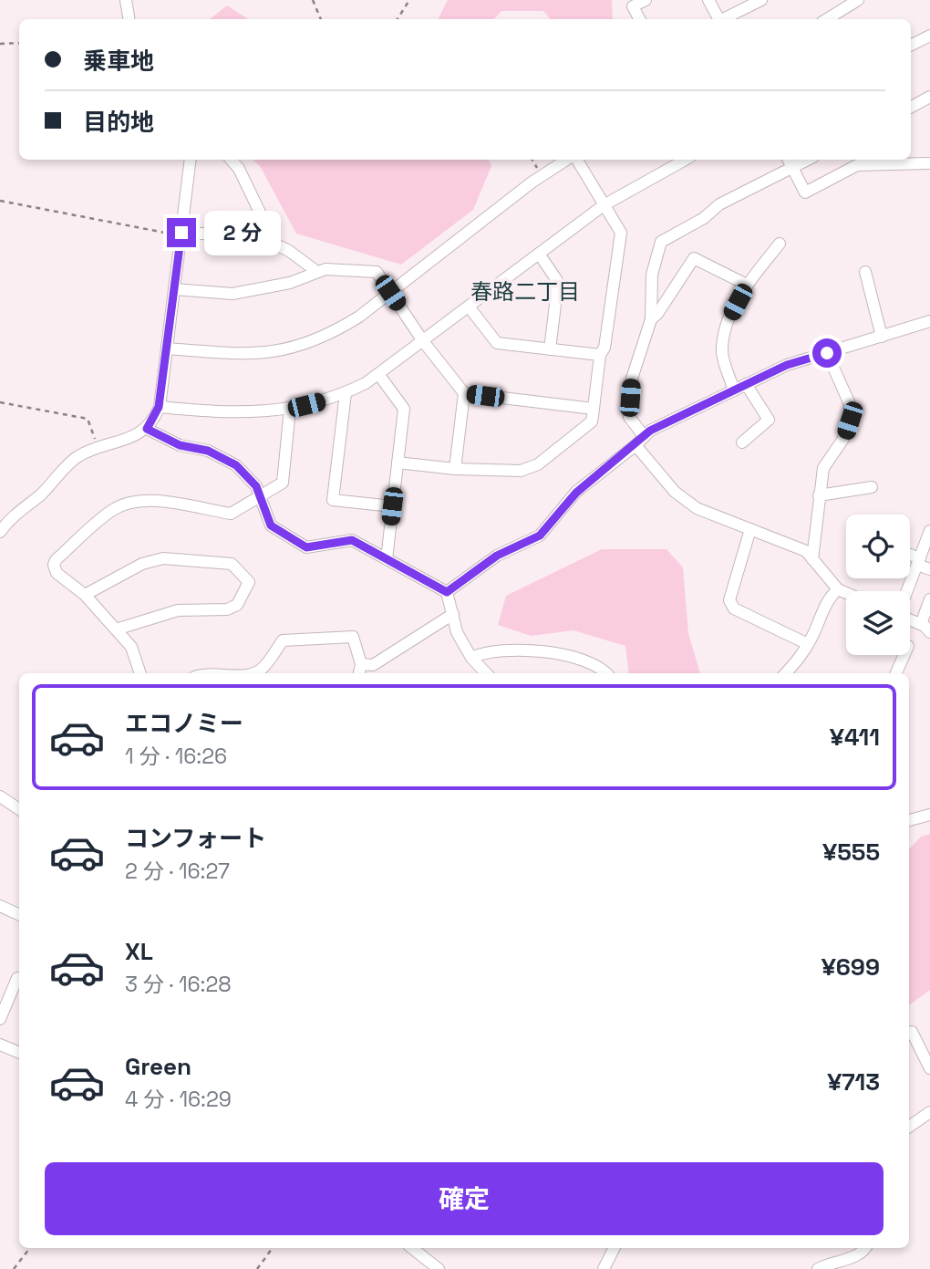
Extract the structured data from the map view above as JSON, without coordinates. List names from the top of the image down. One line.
{"districts":["春路二丁目"],"page":{"banner":["乗車地","目的地"],"bubble":"2 分","list":[{"name":"エコノミー","note":"1 分 · 16:26","value":"¥411"},{"name":"コンフォート","note":"2 分 · 16:27","value":"¥555"},{"name":"XL","note":"3 分 · 16:28","value":"¥699"},{"name":"Green","note":"4 分 · 16:29","value":"¥713"}],"buttons":"確定"}}
